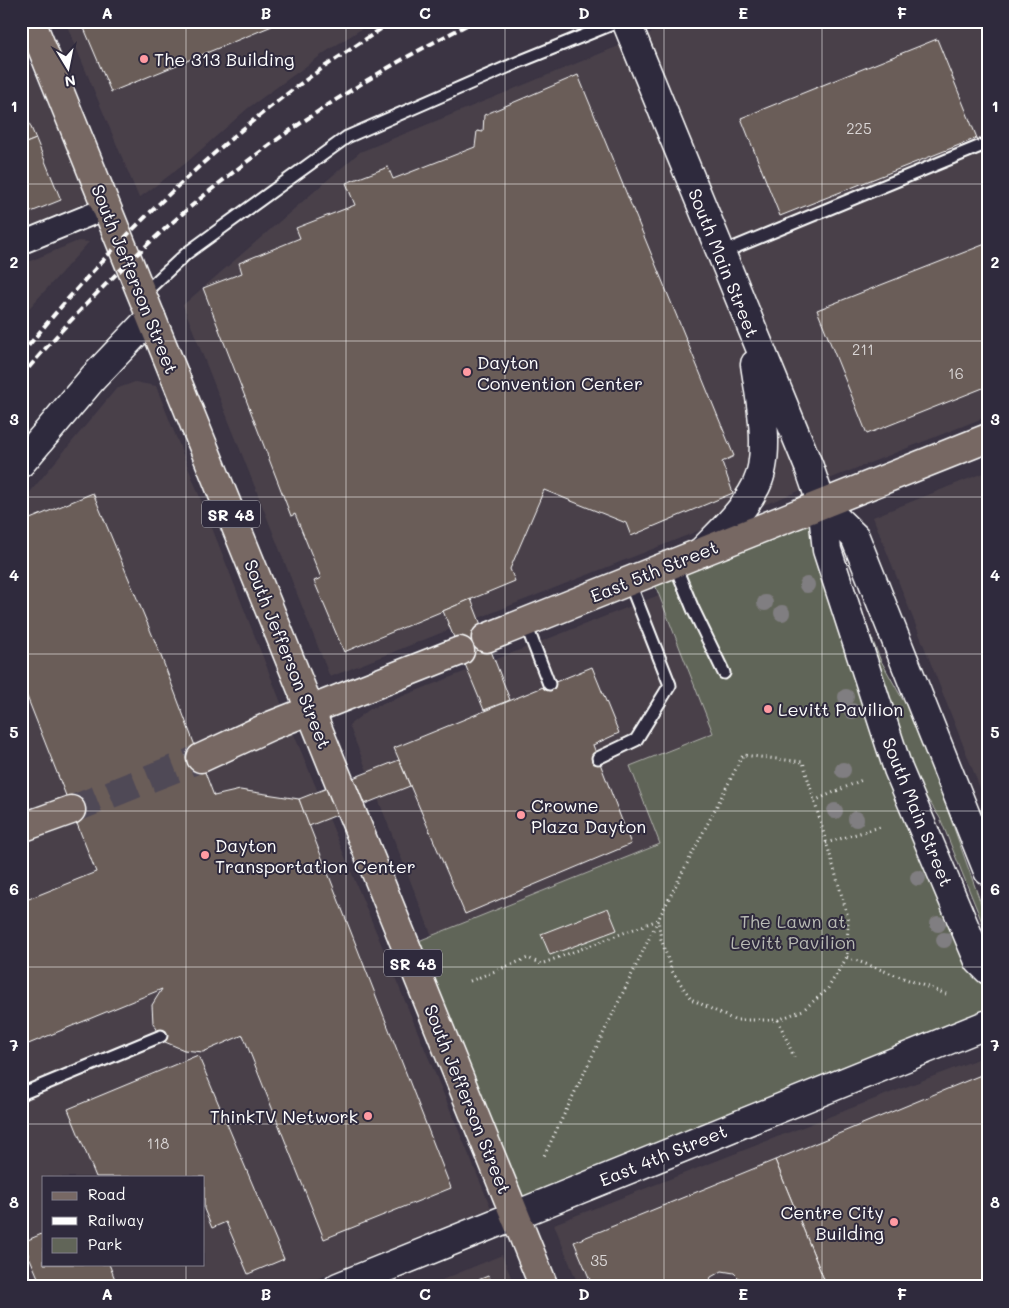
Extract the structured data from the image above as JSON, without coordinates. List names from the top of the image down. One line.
{"streets":{"main road":["South Jefferson Street","SR 48","East 5th Street"],"street":["South Main Street","East 4th Street"]},"crossings":[["South Main Street","East 5th Street"],["South Jefferson Street","East 4th Street"]],"parks":["The Lawn at Levitt Pavilion"],"places":["The 313 Building","Dayton Convention Center","Levitt Pavilion","Crowne Plaza Dayton","Dayton Transportation Center","ThinkTV Network","Centre City Building"],"house_numbers":["225","211","16","118","35"],"legend":["Road","Railway","Park"],"north":"bottom","grid":{"columns":["A","B","C","D","E","F"],"rows":["1","2","3","4","5","6","7","8"]}}
